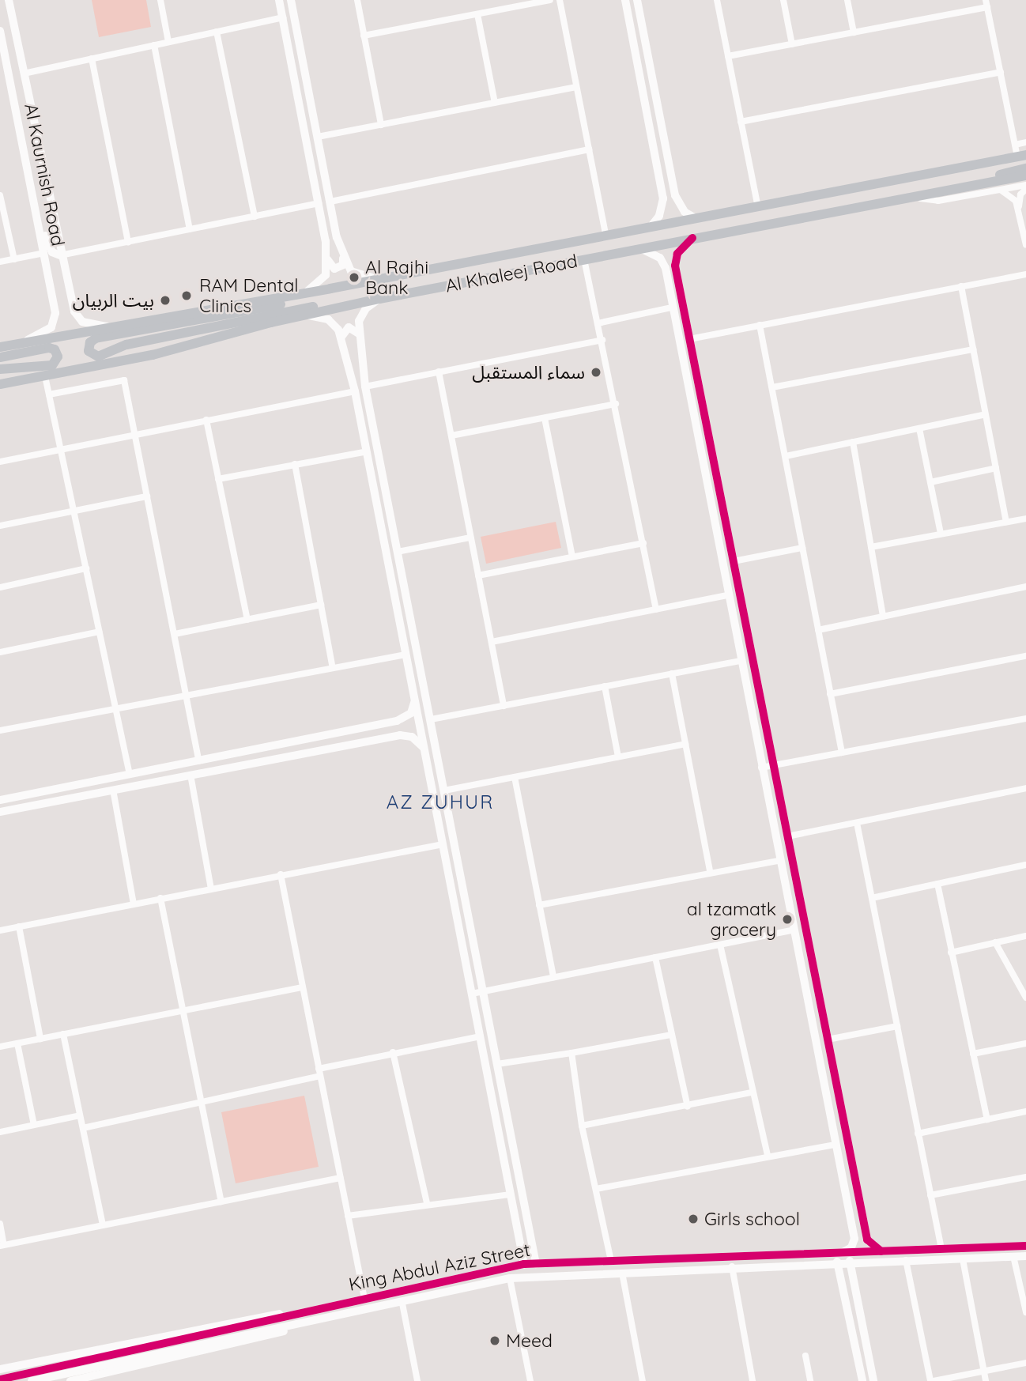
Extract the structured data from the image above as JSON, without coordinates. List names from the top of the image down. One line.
{"streets":{"main road":["Al Khaleej Road"],"street":["Al Kaurnish Road","King Abdul Aziz Street"]},"crossings":[["Al Kaurnish Road","Al Khaleej Road"]],"districts":["AZ ZUHUR"],"places":["Al Rajhi Bank","RAM Dental Clinics","بيت الربيان","سماء المستقبل","al tzamatk grocery","Girls school","Meed"]}
